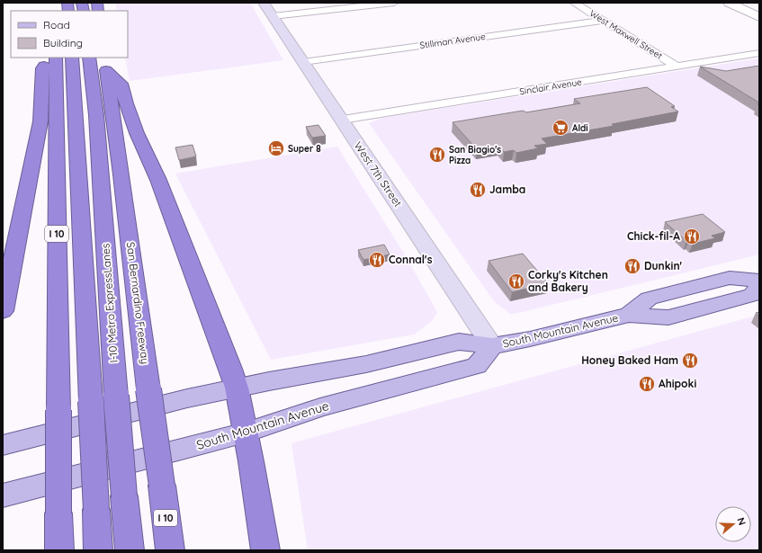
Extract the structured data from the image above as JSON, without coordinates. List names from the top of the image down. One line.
{"streets":{"highway":["I 10","I-10 Metro ExpressLanes","San Bernardino Freeway"],"main road":["West 7th Street","South Mountain Avenue"],"street":["West Maxwell Street","Stillman Avenue","Sinclair Avenue"]},"crossings":[["West Maxwell Street","Stillman Avenue"],["West Maxwell Street","Sinclair Avenue"],["Stillman Avenue","West 7th Street"],["Sinclair Avenue","West 7th Street"],["West 7th Street","South Mountain Avenue"]],"places":{"supermarket":["Aldi"],"hotel":["Super 8"],"restaurant":["San Biagio's Pizza","Jamba","Chick-fil-A","Connal's","Dunkin'","Corky's Kitchen and Bakery","Honey Baked Ham","Ahipoki"]},"legend":["Road","Building"],"north":"right"}
